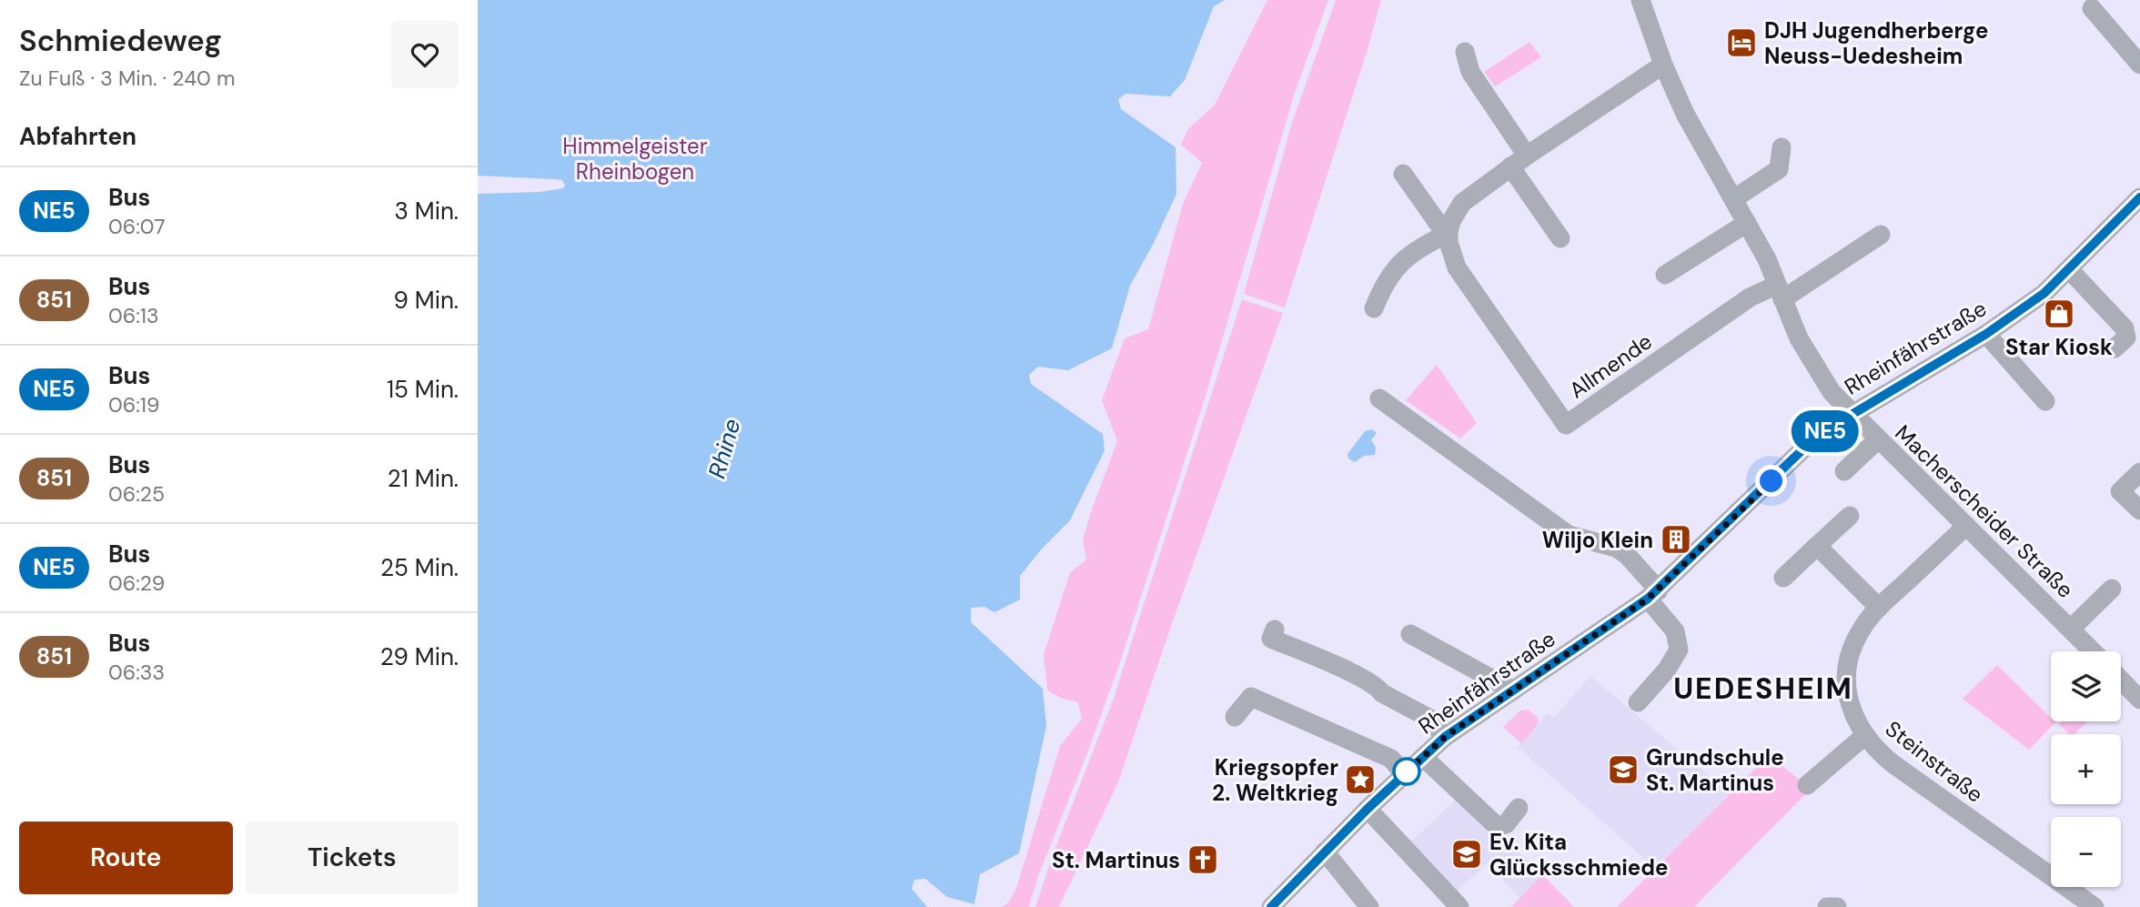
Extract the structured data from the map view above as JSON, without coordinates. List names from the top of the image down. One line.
{"streets":{"street":["Rheinfährstraße","Allmende","Macherscheider Straße","Steinstraße"]},"crossings":[["Rheinfährstraße","Macherscheider Straße"],["Allmende","Macherscheider Straße"],["Macherscheider Straße","Steinstraße"]],"districts":["UEDESHEIM"],"water":["Rhine"],"parks":["Himmelgeister Rheinbogen"],"places":{"hotel":["DJH Jugendherberge Neuss-Uedesheim"],"shop":["Star Kiosk"],"building":["Wiljo Klein"],"school or university":["Grundschule St. Martinus","Ev. Kita Glücksschmiede"],"place":["Kriegsopfer 2. Weltkrieg"],"church":["St. Martinus"]},"lines":["bus line NE5"],"page":{"heading":[["Schmiedeweg","Zu Fuß · 3 Min. · 240 m"],"Abfahrten"],"on_map":"NE5","list":[{"mark":"NE5","name":"Bus","note":"06:07","value":"3 Min."},{"mark":"851","name":"Bus","note":"06:13","value":"9 Min."},{"mark":"NE5","name":"Bus","note":"06:19","value":"15 Min."},{"mark":"851","name":"Bus","note":"06:25","value":"21 Min."},{"mark":"NE5","name":"Bus","note":"06:29","value":"25 Min."},{"mark":"851","name":"Bus","note":"06:33","value":"29 Min."}],"map_buttons":["+","−"],"buttons":["Route","Tickets"]}}
